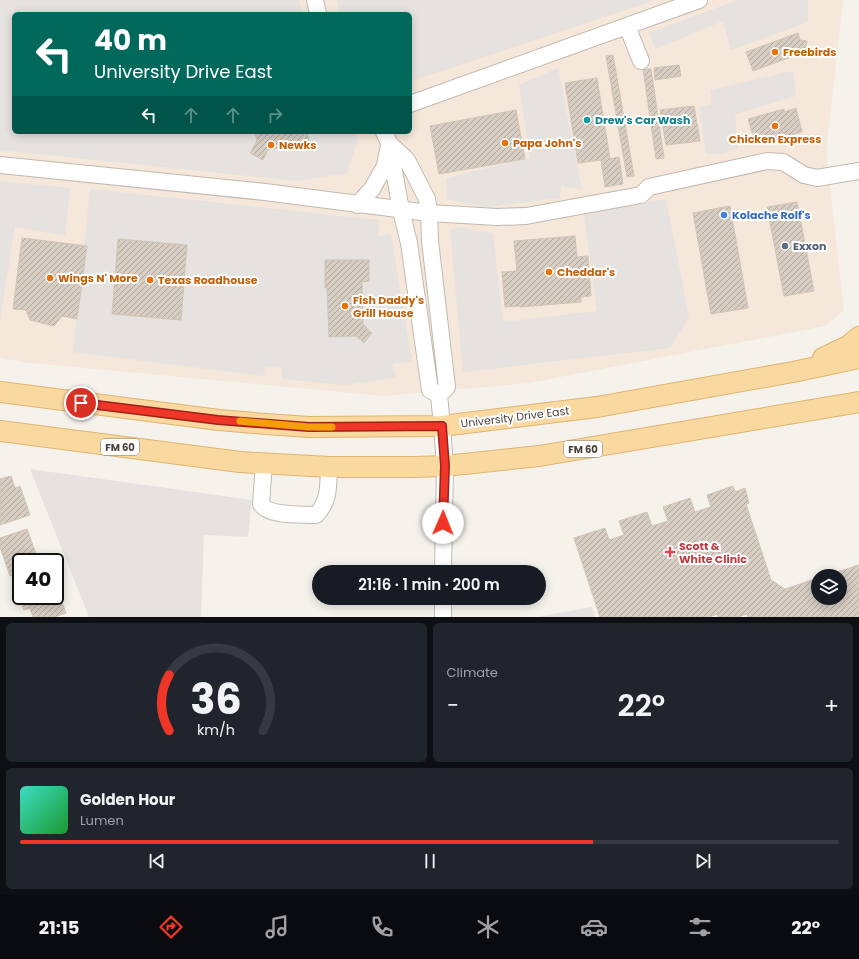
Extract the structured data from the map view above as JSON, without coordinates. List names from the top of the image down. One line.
{"streets":{"main road":["University Drive East","FM 60"]},"places":{"other":["Freebirds","Drew's Car Wash","Chicken Express","Papa John's","Newks","Kolache Rolf's","Exxon","Cheddar's","Wings N' More","Texas Roadhouse","Fish Daddy's Grill House"],"health":["Scott & White Clinic"]},"page":{"turn":["40 m","University Drive East"],"limit":"40","trip":"21:16 · 1 min · 200 m","tile":"Climate","heat":["−","22°","+"],"song":["Golden Hour","Lumen"],"tabs":["21:15","22°"],"gauge":["36","km/h"]}}
